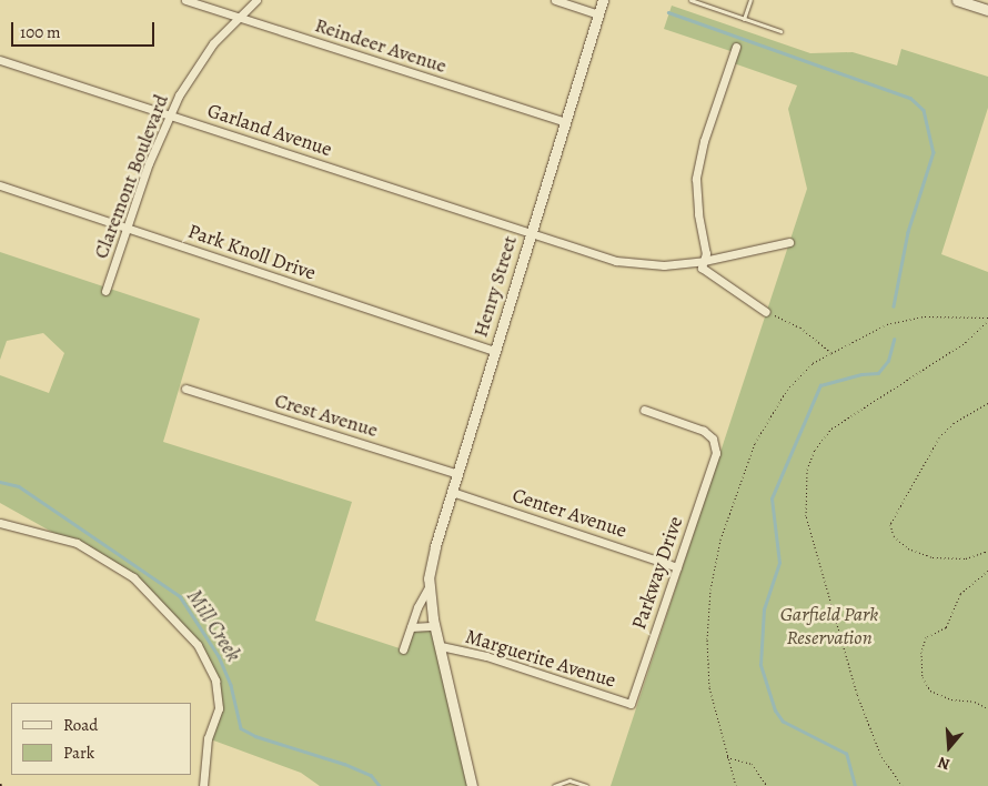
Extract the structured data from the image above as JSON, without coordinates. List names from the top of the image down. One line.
{"streets":{"street":["Reindeer Avenue","Garland Avenue","Claremont Boulevard","Park Knoll Drive","Henry Street","Crest Avenue","Center Avenue","Parkway Drive","Marguerite Avenue"]},"crossings":[["Reindeer Avenue","Claremont Boulevard"],["Reindeer Avenue","Henry Street"],["Garland Avenue","Claremont Boulevard"],["Garland Avenue","Henry Street"],["Claremont Boulevard","Park Knoll Drive"],["Park Knoll Drive","Henry Street"],["Henry Street","Crest Avenue"],["Henry Street","Center Avenue"],["Henry Street","Marguerite Avenue"],["Center Avenue","Parkway Drive"],["Parkway Drive","Marguerite Avenue"]],"water":["Mill Creek"],"parks":["Garfield Park Reservation"],"legend":["Road","Park"],"scale_bar":"100 m","north":"bottom"}
